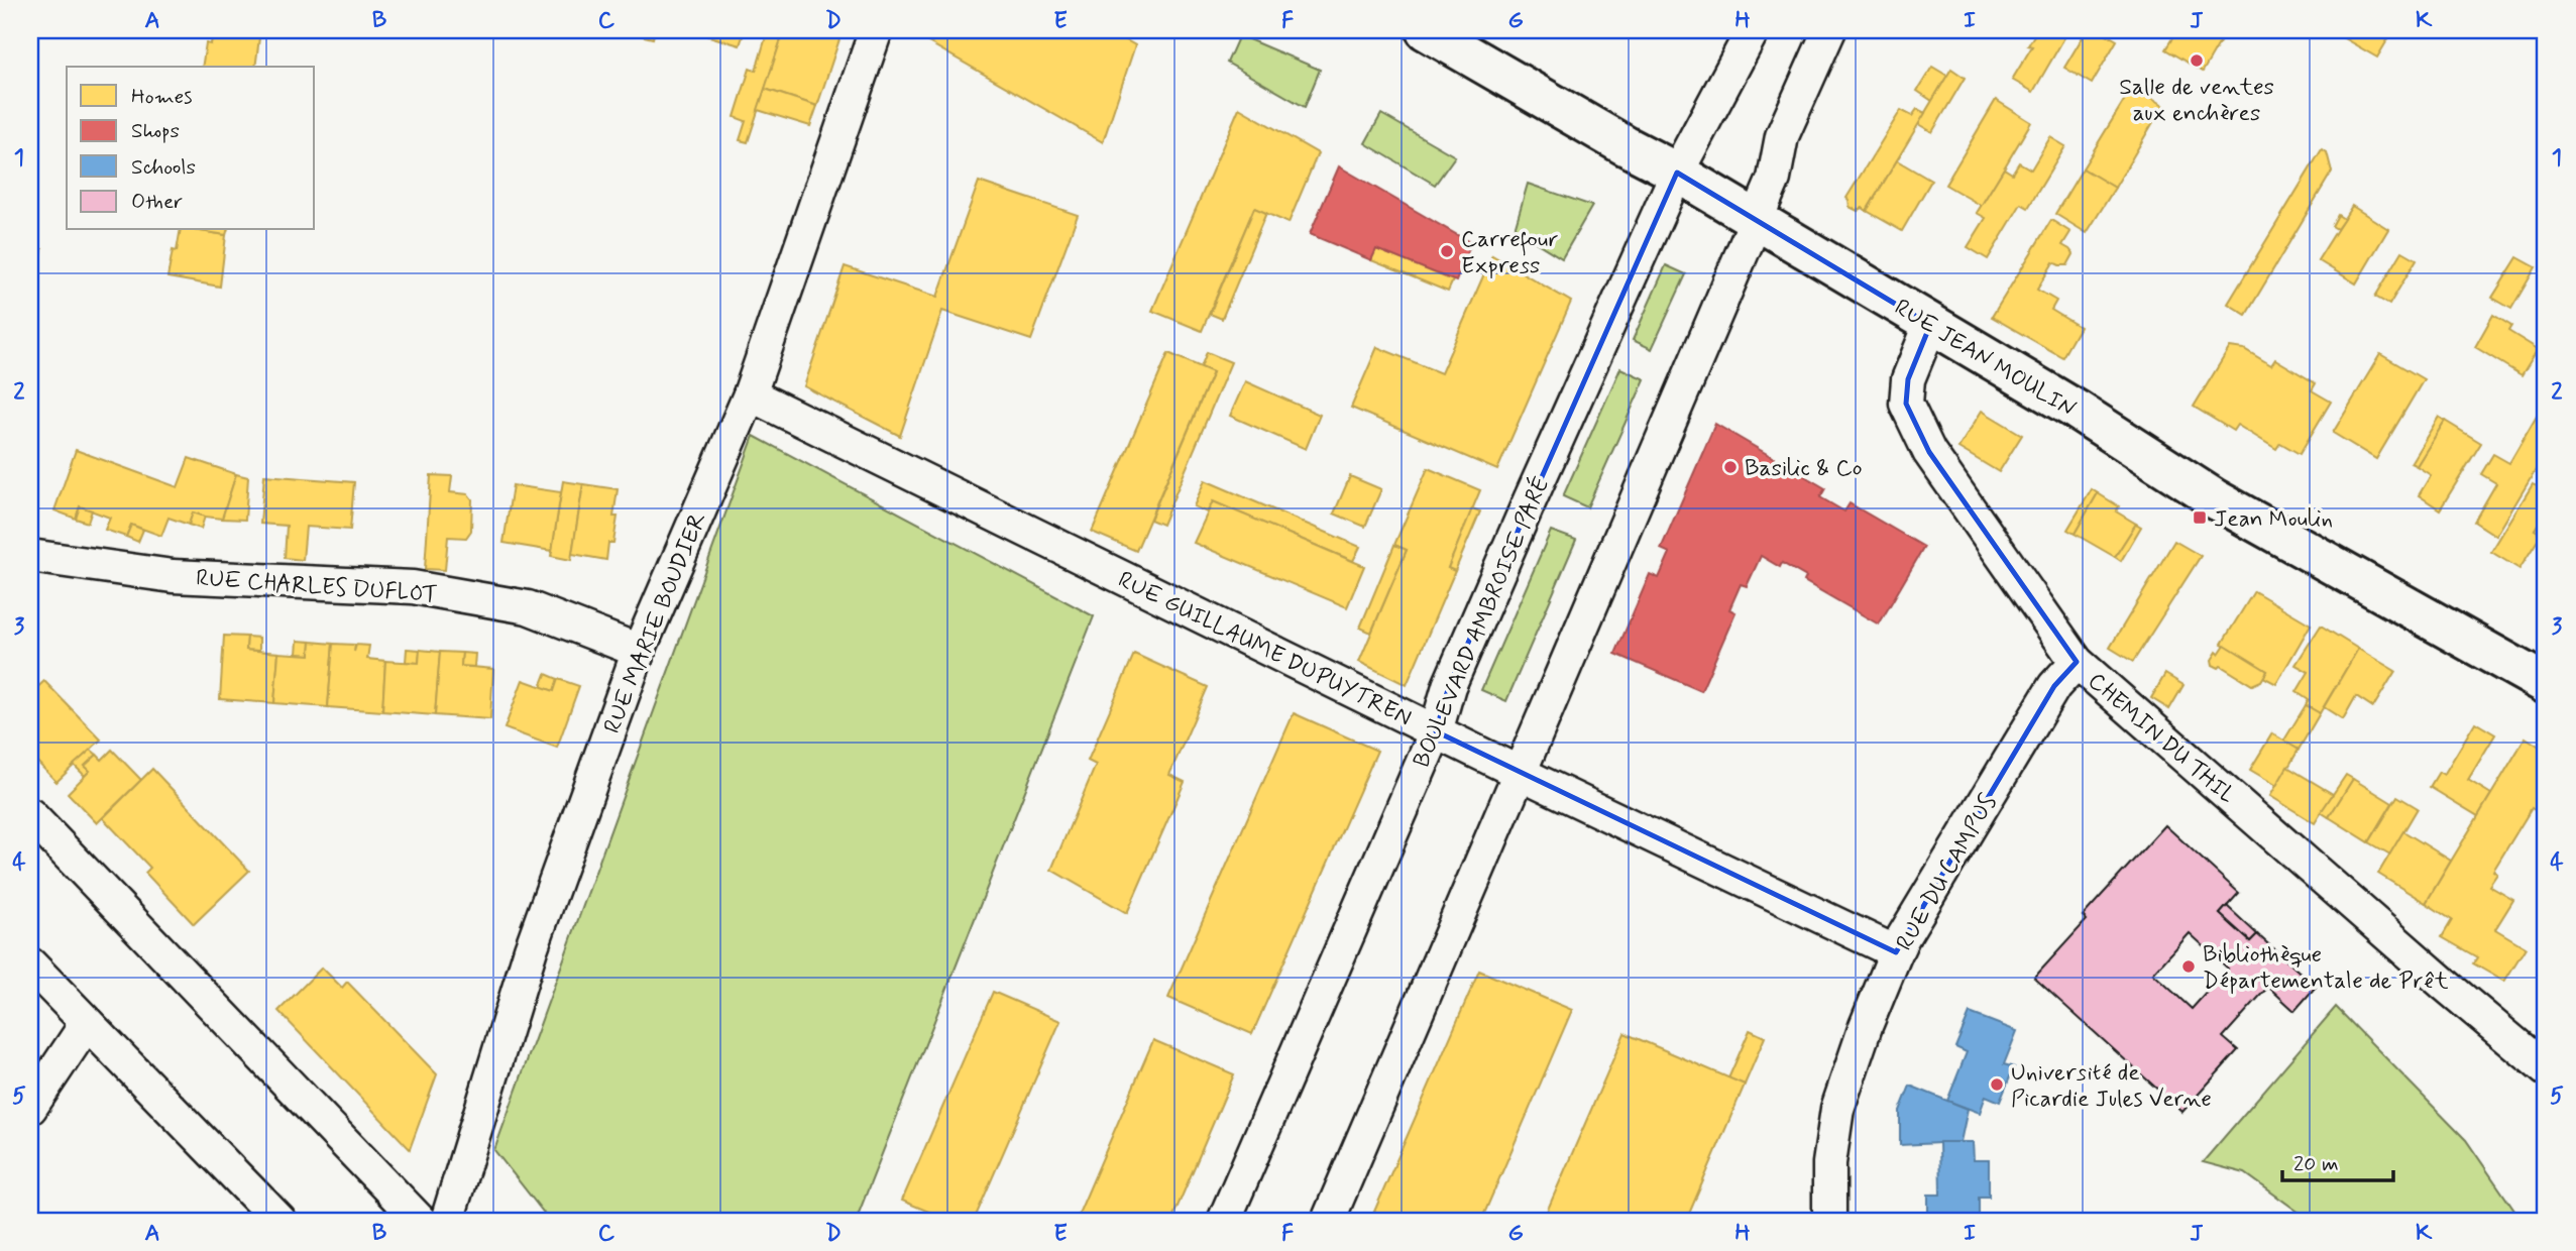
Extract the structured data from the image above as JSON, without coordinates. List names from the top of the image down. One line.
{"streets":{"main road":["RUE JEAN MOULIN"],"street":["RUE CHARLES DUFLOT","BOULEVARD AMBROISE PARÉ","RUE MARIE BOUDIER","RUE GUILLAUME DUPUYTREN","CHEMIN DU THIL","RUE DU CAMPUS"]},"crossings":[["RUE JEAN MOULIN","BOULEVARD AMBROISE PARÉ"],["RUE JEAN MOULIN","CHEMIN DU THIL"],["RUE CHARLES DUFLOT","RUE MARIE BOUDIER"],["BOULEVARD AMBROISE PARÉ","RUE GUILLAUME DUPUYTREN"],["RUE MARIE BOUDIER","RUE GUILLAUME DUPUYTREN"],["RUE GUILLAUME DUPUYTREN","RUE DU CAMPUS"],["CHEMIN DU THIL","RUE DU CAMPUS"]],"places":{"other":["Salle de ventes aux enchères","Carrefour Express","Basilic & Co","Bibliothèque Départementale de Prêt","Université de Picardie Jules Verne"],"transit":["Jean Moulin"]},"legend":["Homes","Shops","Schools","Other"],"scale_bar":"20 m","grid":{"columns":["A","B","C","D","E","F","G","H","I","J","K"],"rows":["1","2","3","4","5"]}}
